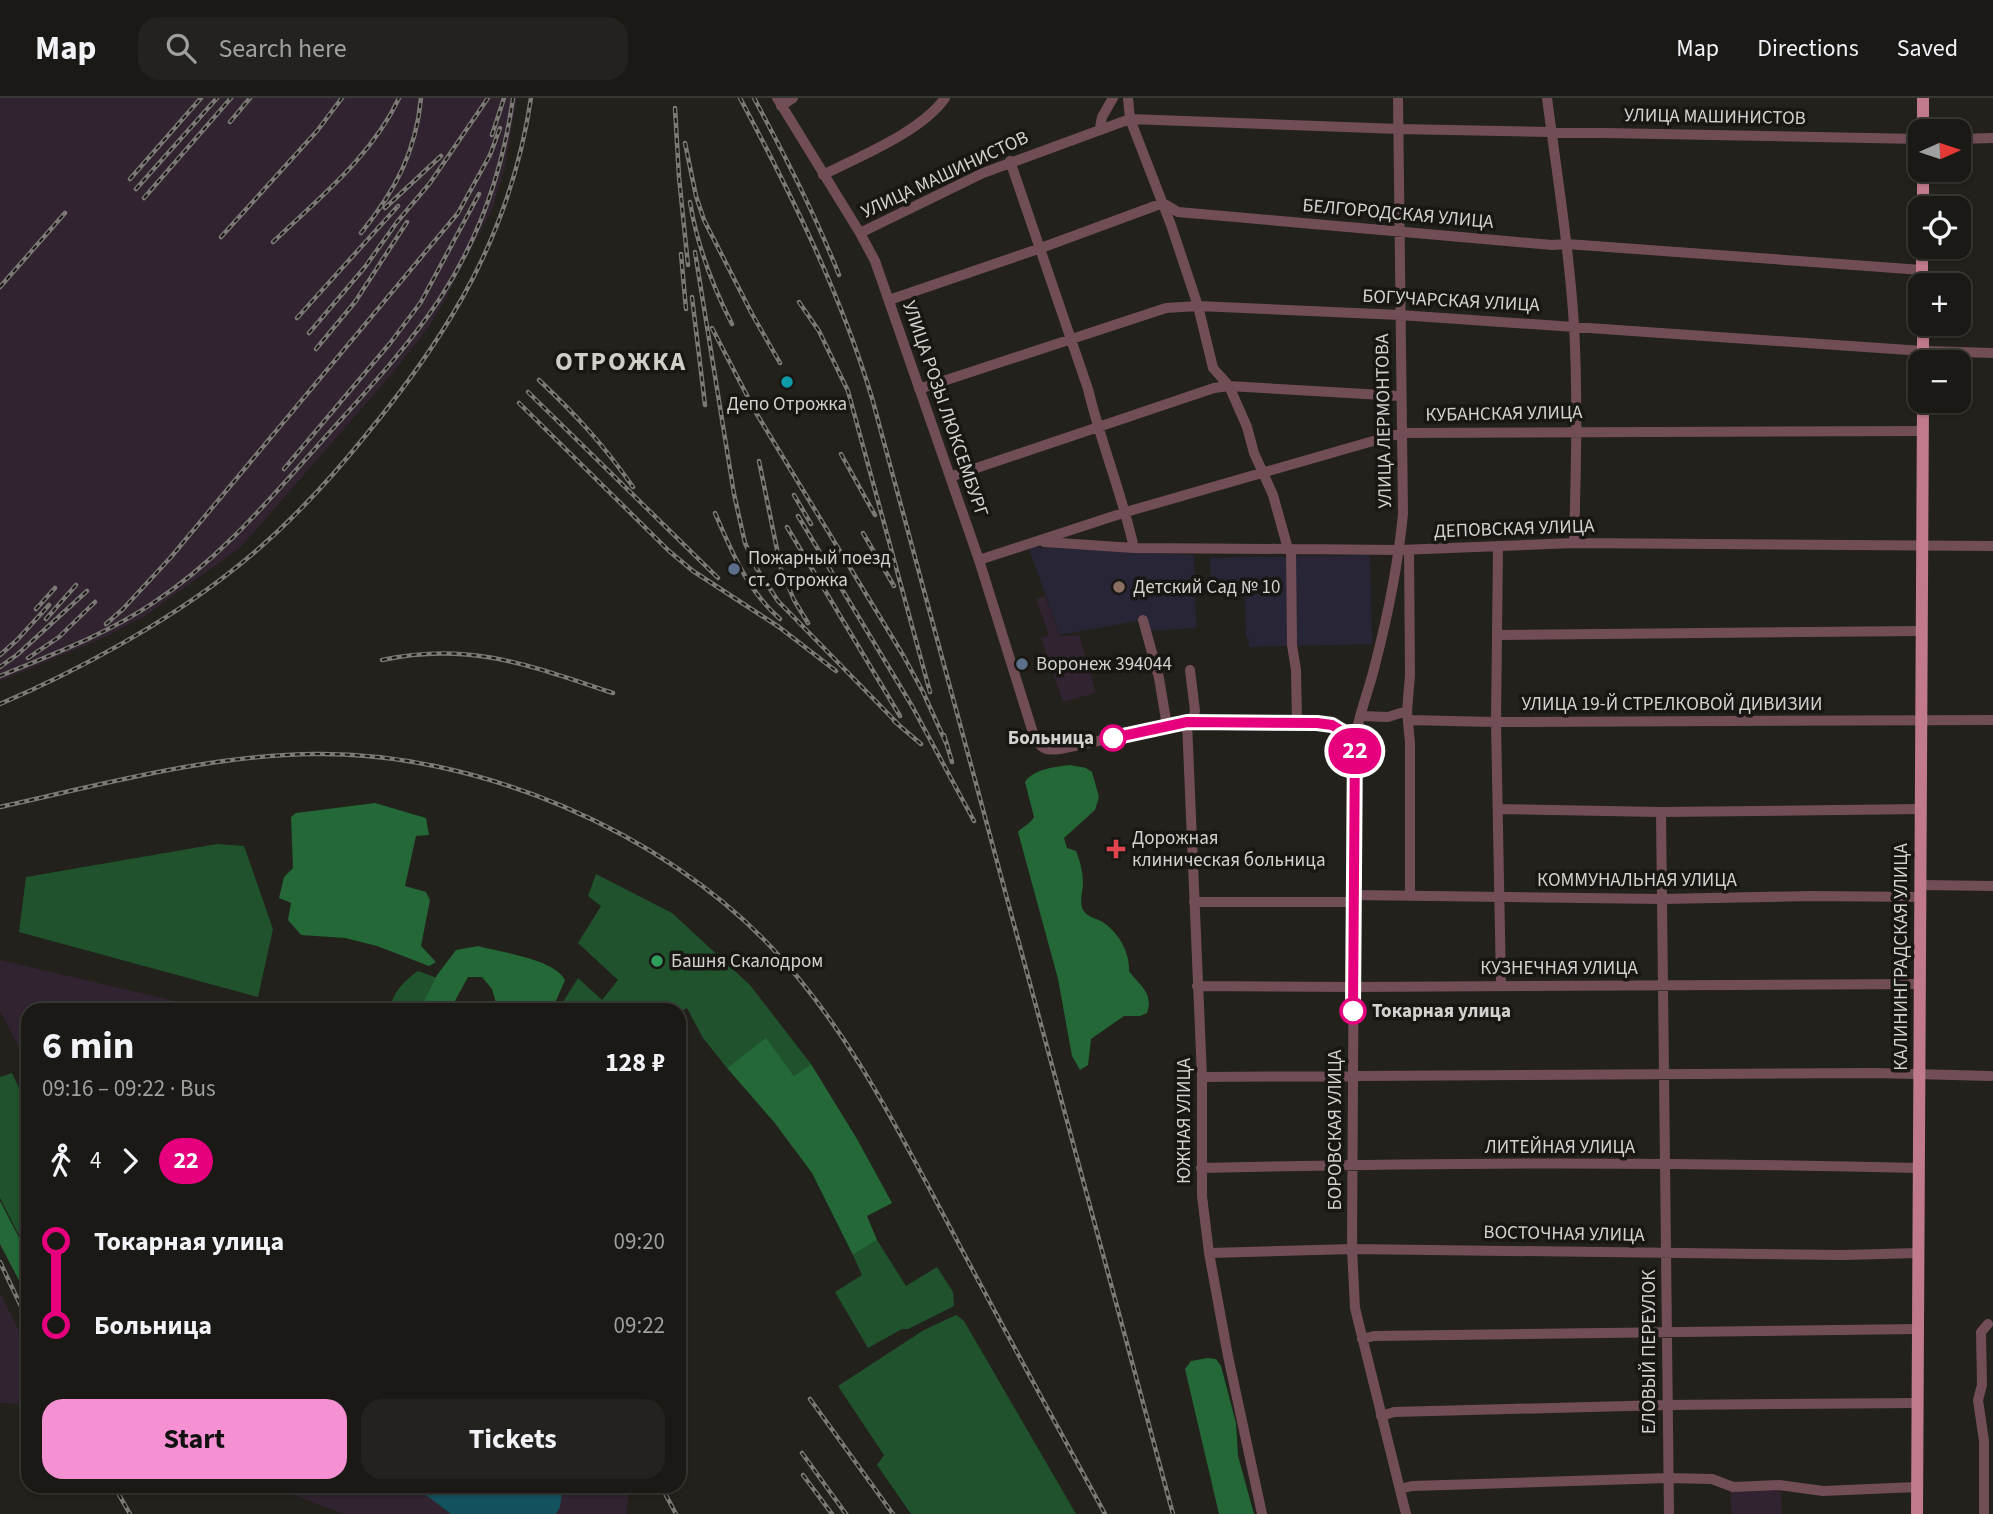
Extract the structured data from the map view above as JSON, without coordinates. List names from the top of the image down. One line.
{"streets":{"main road":["КАЛИНИНГРАДСКАЯ УЛИЦА"],"street":["УЛИЦА МАШИНИСТОВ","БЕЛГОРОДСКАЯ УЛИЦА","БОГУЧАРСКАЯ УЛИЦА","УЛИЦА РОЗЫ ЛЮКСЕМБУРГ","КУБАНСКАЯ УЛИЦА","УЛИЦА ЛЕРМОНТОВА","ДЕПОВСКАЯ УЛИЦА","УЛИЦА 19-Й СТРЕЛКОВОЙ ДИВИЗИИ","КОММУНАЛЬНАЯ УЛИЦА","КУЗНЕЧНАЯ УЛИЦА","ЮЖНАЯ УЛИЦА","БОРОВСКАЯ УЛИЦА","ЛИТЕЙНАЯ УЛИЦА","ВОСТОЧНАЯ УЛИЦА","ЕЛОВЫЙ ПЕРЕУЛОК"]},"crossings":[["УЛИЦА МАШИНИСТОВ","УЛИЦА РОЗЫ ЛЮКСЕМБУРГ"],["УЛИЦА МАШИНИСТОВ","УЛИЦА ЛЕРМОНТОВА"],["БЕЛГОРОДСКАЯ УЛИЦА","УЛИЦА ЛЕРМОНТОВА"],["БОГУЧАРСКАЯ УЛИЦА","УЛИЦА РОЗЫ ЛЮКСЕМБУРГ"],["БОГУЧАРСКАЯ УЛИЦА","УЛИЦА ЛЕРМОНТОВА"],["УЛИЦА РОЗЫ ЛЮКСЕМБУРГ","КУБАНСКАЯ УЛИЦА"],["КУБАНСКАЯ УЛИЦА","УЛИЦА ЛЕРМОНТОВА"],["КУБАНСКАЯ УЛИЦА","ДЕПОВСКАЯ УЛИЦА"],["КУБАНСКАЯ УЛИЦА","КАЛИНИНГРАДСКАЯ УЛИЦА"],["УЛИЦА ЛЕРМОНТОВА","ДЕПОВСКАЯ УЛИЦА"],["УЛИЦА ЛЕРМОНТОВА","УЛИЦА 19-Й СТРЕЛКОВОЙ ДИВИЗИИ"],["УЛИЦА ЛЕРМОНТОВА","БОРОВСКАЯ УЛИЦА"],["ДЕПОВСКАЯ УЛИЦА","КАЛИНИНГРАДСКАЯ УЛИЦА"],["УЛИЦА 19-Й СТРЕЛКОВОЙ ДИВИЗИИ","КАЛИНИНГРАДСКАЯ УЛИЦА"],["КОММУНАЛЬНАЯ УЛИЦА","КАЛИНИНГРАДСКАЯ УЛИЦА"],["КОММУНАЛЬНАЯ УЛИЦА","ЮЖНАЯ УЛИЦА"],["КОММУНАЛЬНАЯ УЛИЦА","БОРОВСКАЯ УЛИЦА"],["КОММУНАЛЬНАЯ УЛИЦА","ЕЛОВЫЙ ПЕРЕУЛОК"],["КАЛИНИНГРАДСКАЯ УЛИЦА","КУЗНЕЧНАЯ УЛИЦА"],["КАЛИНИНГРАДСКАЯ УЛИЦА","ЛИТЕЙНАЯ УЛИЦА"],["КАЛИНИНГРАДСКАЯ УЛИЦА","ВОСТОЧНАЯ УЛИЦА"],["КУЗНЕЧНАЯ УЛИЦА","ЮЖНАЯ УЛИЦА"],["КУЗНЕЧНАЯ УЛИЦА","БОРОВСКАЯ УЛИЦА"],["КУЗНЕЧНАЯ УЛИЦА","ЕЛОВЫЙ ПЕРЕУЛОК"],["ЮЖНАЯ УЛИЦА","ЛИТЕЙНАЯ УЛИЦА"],["ЮЖНАЯ УЛИЦА","ВОСТОЧНАЯ УЛИЦА"],["БОРОВСКАЯ УЛИЦА","ЛИТЕЙНАЯ УЛИЦА"],["БОРОВСКАЯ УЛИЦА","ВОСТОЧНАЯ УЛИЦА"],["ЛИТЕЙНАЯ УЛИЦА","ЕЛОВЫЙ ПЕРЕУЛОК"],["ВОСТОЧНАЯ УЛИЦА","ЕЛОВЫЙ ПЕРЕУЛОК"]],"districts":["ОТРОЖКА"],"places":{"other":["Депо Отрожка","Пожарный поезд ст. Отрожка","Детский Сад № 10","Воронеж 394044","Больница","Башня Скалодром","Токарная улица"],"health":["Дорожная клиническая больница"]},"lines":["bus line 22"],"north":"right","page":{"header":"Map","search":"Search here","nav":["Map","Directions","Saved"],"on_map":"22","map_buttons":["+","−"],"heading":["6 min","09:16 – 09:22 · Bus","128 ₽"],"legs":["4","22"],"list":[{"name":"Токарная улица","value":"09:20"},{"name":"Больница","value":"09:22"}],"buttons":["Start","Tickets"]}}
